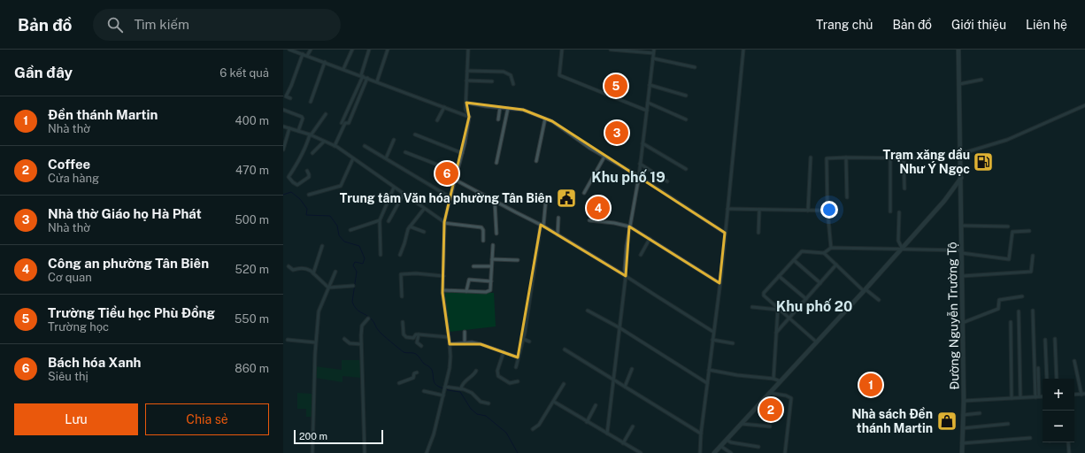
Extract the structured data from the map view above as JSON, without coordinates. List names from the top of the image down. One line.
{"streets":{"main road":["Đường Nguyễn Trường Tộ"]},"districts":["Khu phố 19","Khu phố 20"],"places":{"fuel station":["Trạm xăng dầu Như Ý Ngọc"],"public building":["Trung tâm Văn hóa phường Tân Biên"],"shop":["Nhà sách Đền thánh Martin"]},"scale_bar":"200 m","page":{"header":"Bản đồ","search":"Tìm kiếm","nav":["Trang chủ","Bản đồ","Giới thiệu","Liên hệ"],"heading":["Gần đây","6 kết quả"],"pins":["5","3","6","4","1","2"],"list":[{"mark":"1","name":"Đền thánh Martin","note":"Nhà thờ","value":"400 m"},{"mark":"2","name":"Coffee","note":"Cửa hàng","value":"470 m"},{"mark":"3","name":"Nhà thờ Giáo họ Hà Phát","note":"Nhà thờ","value":"500 m"},{"mark":"4","name":"Công an phường Tân Biên","note":"Cơ quan","value":"520 m"},{"mark":"5","name":"Trường Tiểu học Phù Đổng","note":"Trường học","value":"550 m"},{"mark":"6","name":"Bách hóa Xanh","note":"Siêu thị","value":"860 m"}],"map_buttons":["+","−"],"buttons":["Lưu","Chia sẻ"],"scale":"200 m"}}
